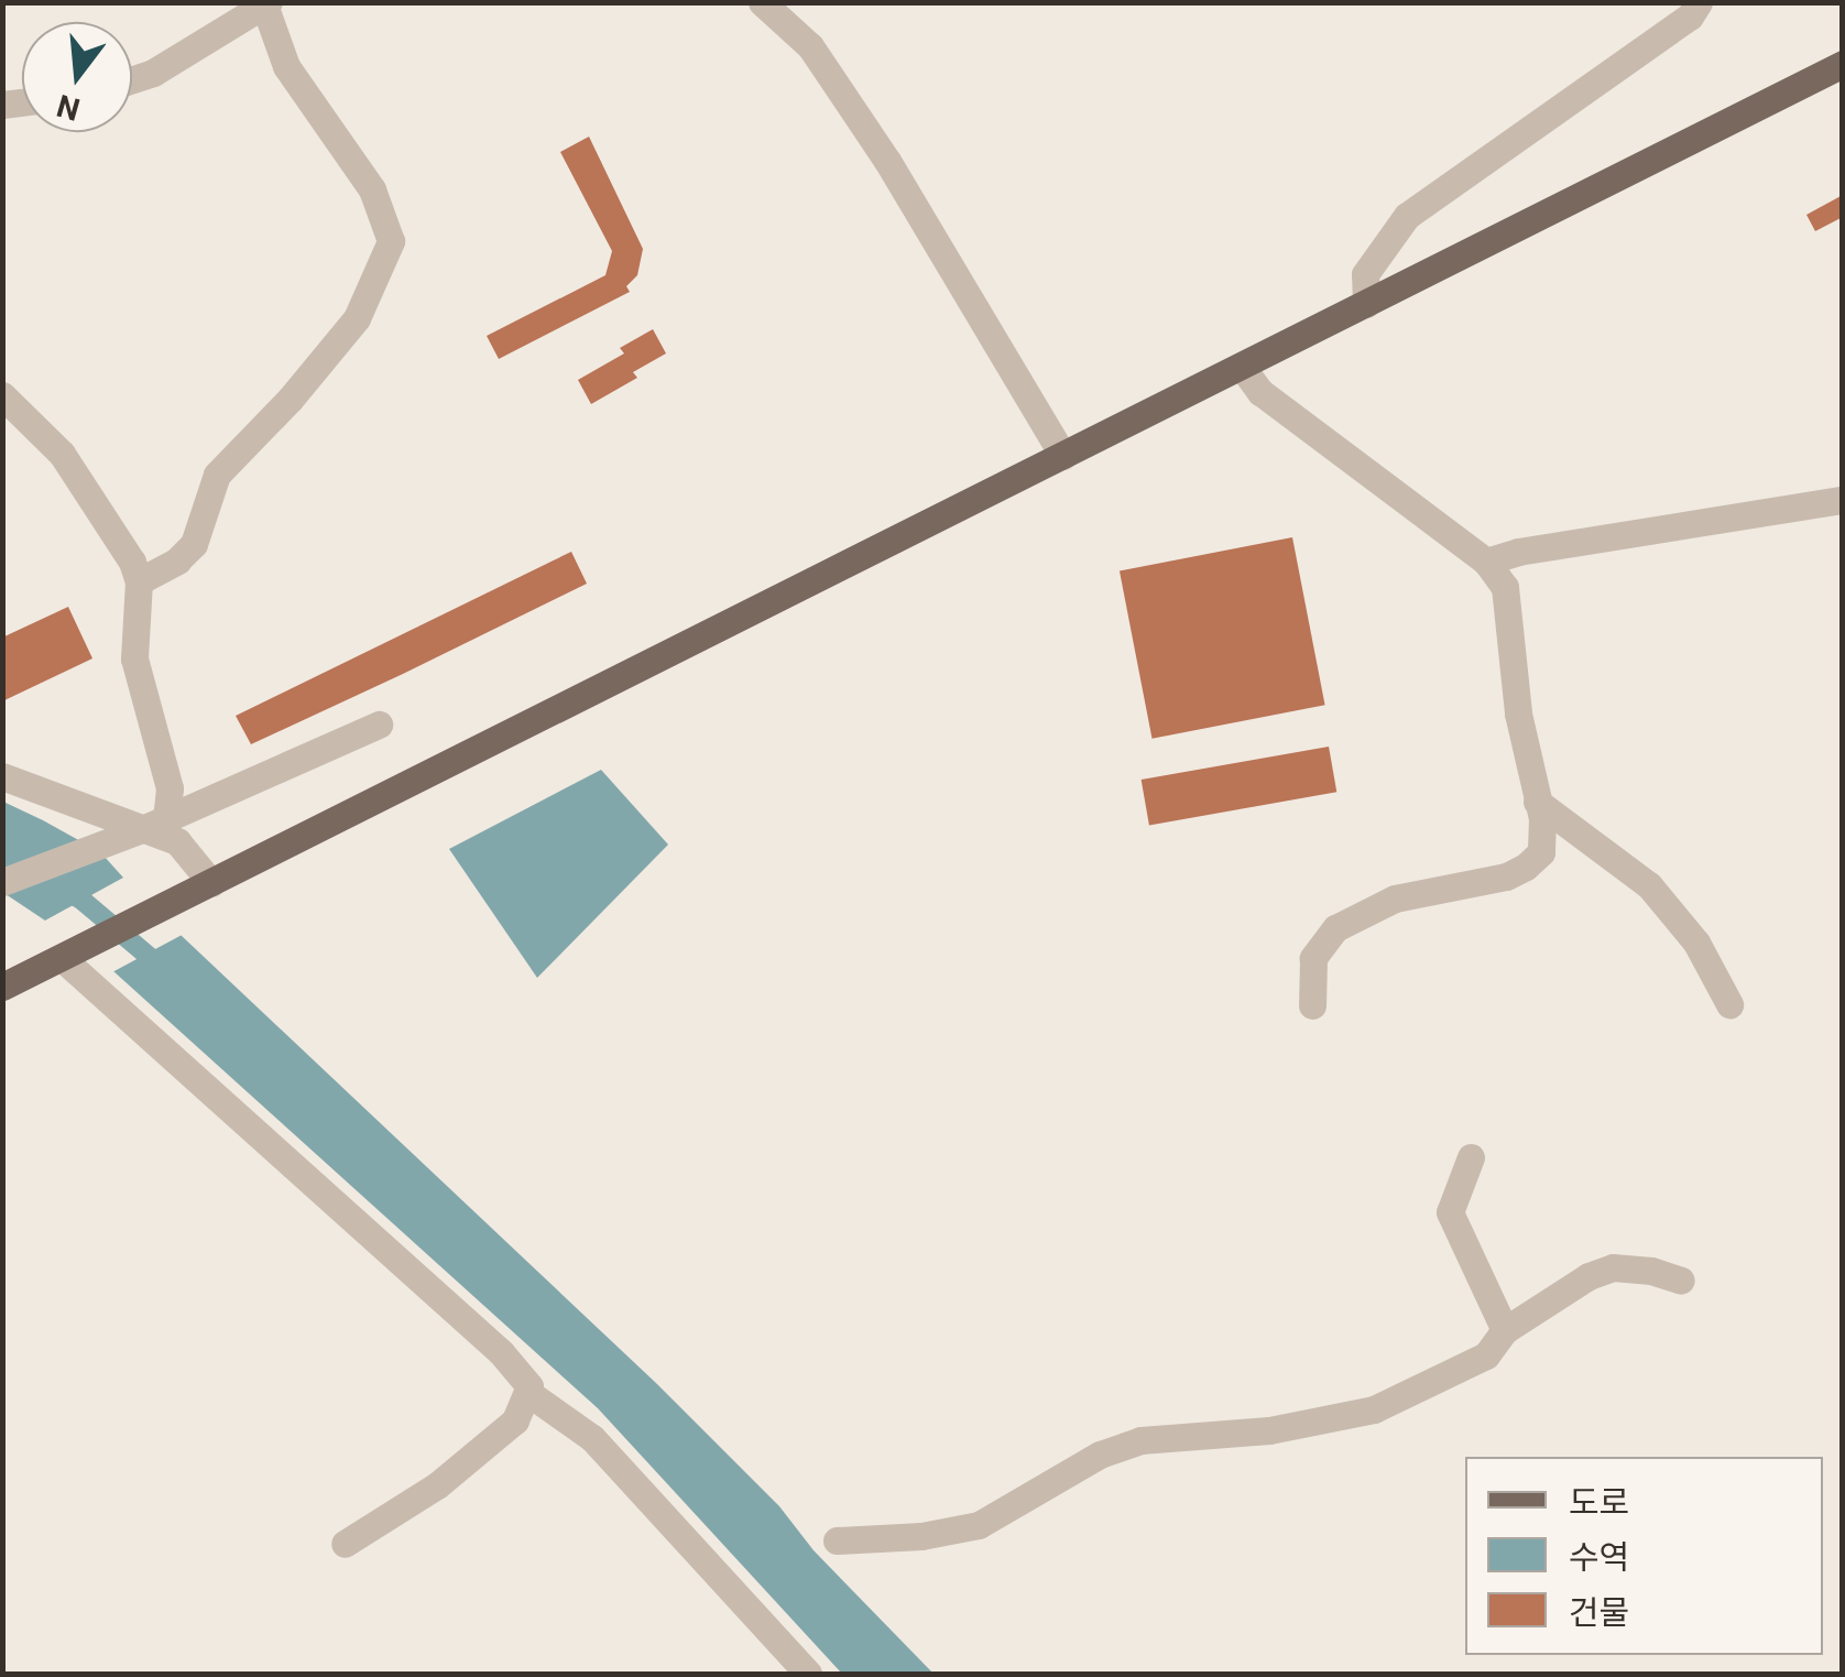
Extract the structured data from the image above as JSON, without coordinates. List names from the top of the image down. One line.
{"legend":["도로","수역","건물"],"north":"bottom"}
